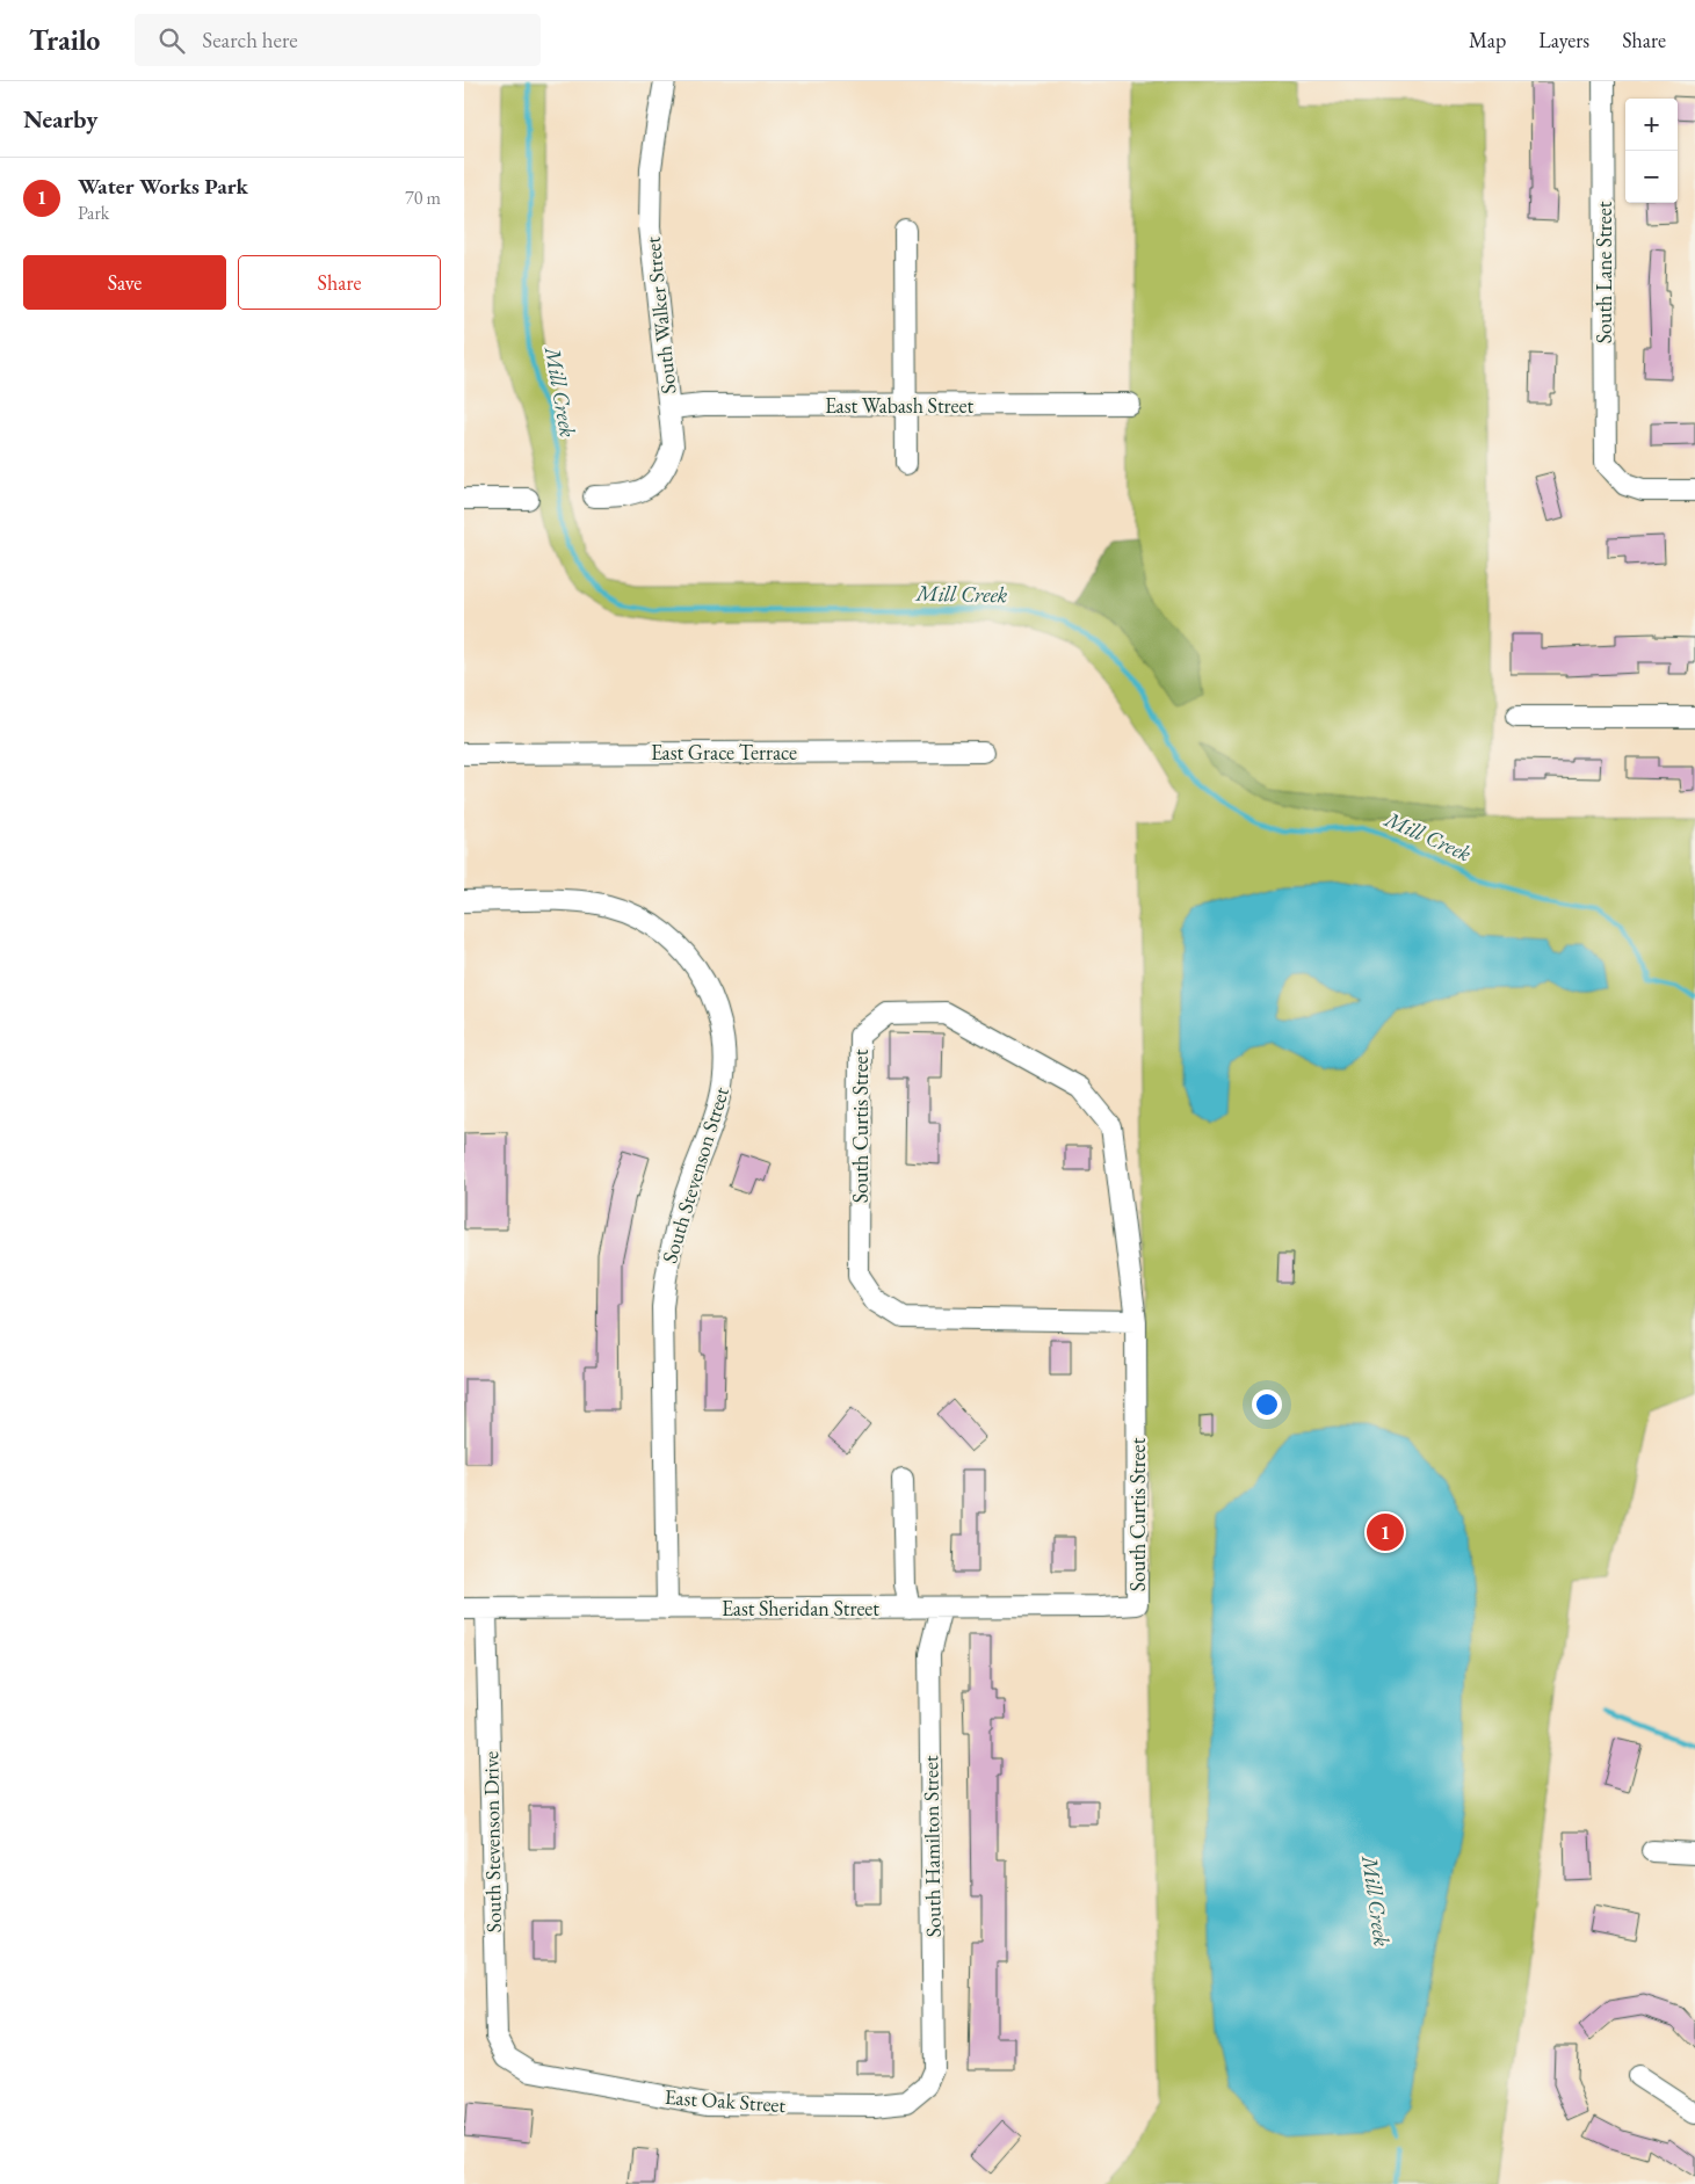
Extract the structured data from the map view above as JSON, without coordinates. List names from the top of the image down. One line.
{"streets":{"street":["South Lane Street","South Walker Street","East Wabash Street","East Grace Terrace","South Curtis Street","South Stevenson Street","East Sheridan Street","South Stevenson Drive","South Hamilton Street","East Oak Street"]},"crossings":[["South Walker Street","East Wabash Street"],["South Curtis Street","East Sheridan Street"],["South Stevenson Street","East Sheridan Street"],["East Sheridan Street","South Stevenson Drive"],["East Sheridan Street","South Hamilton Street"],["South Stevenson Drive","East Oak Street"],["South Hamilton Street","East Oak Street"]],"water":["Mill Creek"],"page":{"header":"Trailo","search":"Search here","nav":["Map","Layers","Share"],"heading":"Nearby","map_buttons":["+","−"],"list":[{"mark":"1","name":"Water Works Park","note":"Park","value":"70 m"}],"buttons":["Save","Share"],"pins":"1"}}
